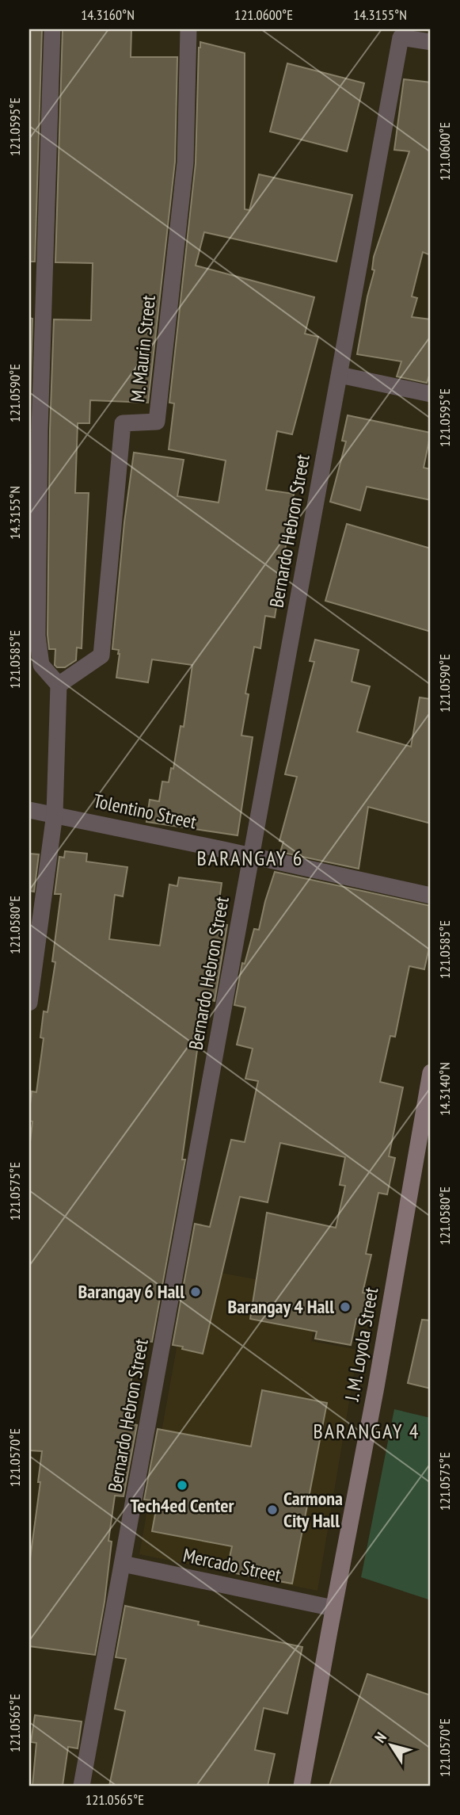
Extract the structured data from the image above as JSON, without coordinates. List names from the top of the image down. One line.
{"streets":{"main road":["J. M. Loyola Street"],"street":["M. Maurin Street","Bernardo Hebron Street","Tolentino Street","Mercado Street"]},"crossings":[["Bernardo Hebron Street","Tolentino Street"],["Bernardo Hebron Street","Mercado Street"],["J. M. Loyola Street","Mercado Street"]],"districts":["BARANGAY 6","BARANGAY 4"],"places":["Barangay 6 Hall","Barangay 4 Hall","Tech4ed Center","Carmona City Hall"],"north":"top left","coordinates":["14.3160°N","121.0600°E","14.3155°N","121.0595°E","121.0590°E","121.0585°E","121.0580°E","14.3140°N","121.0575°E","121.0570°E","121.0565°E"]}
